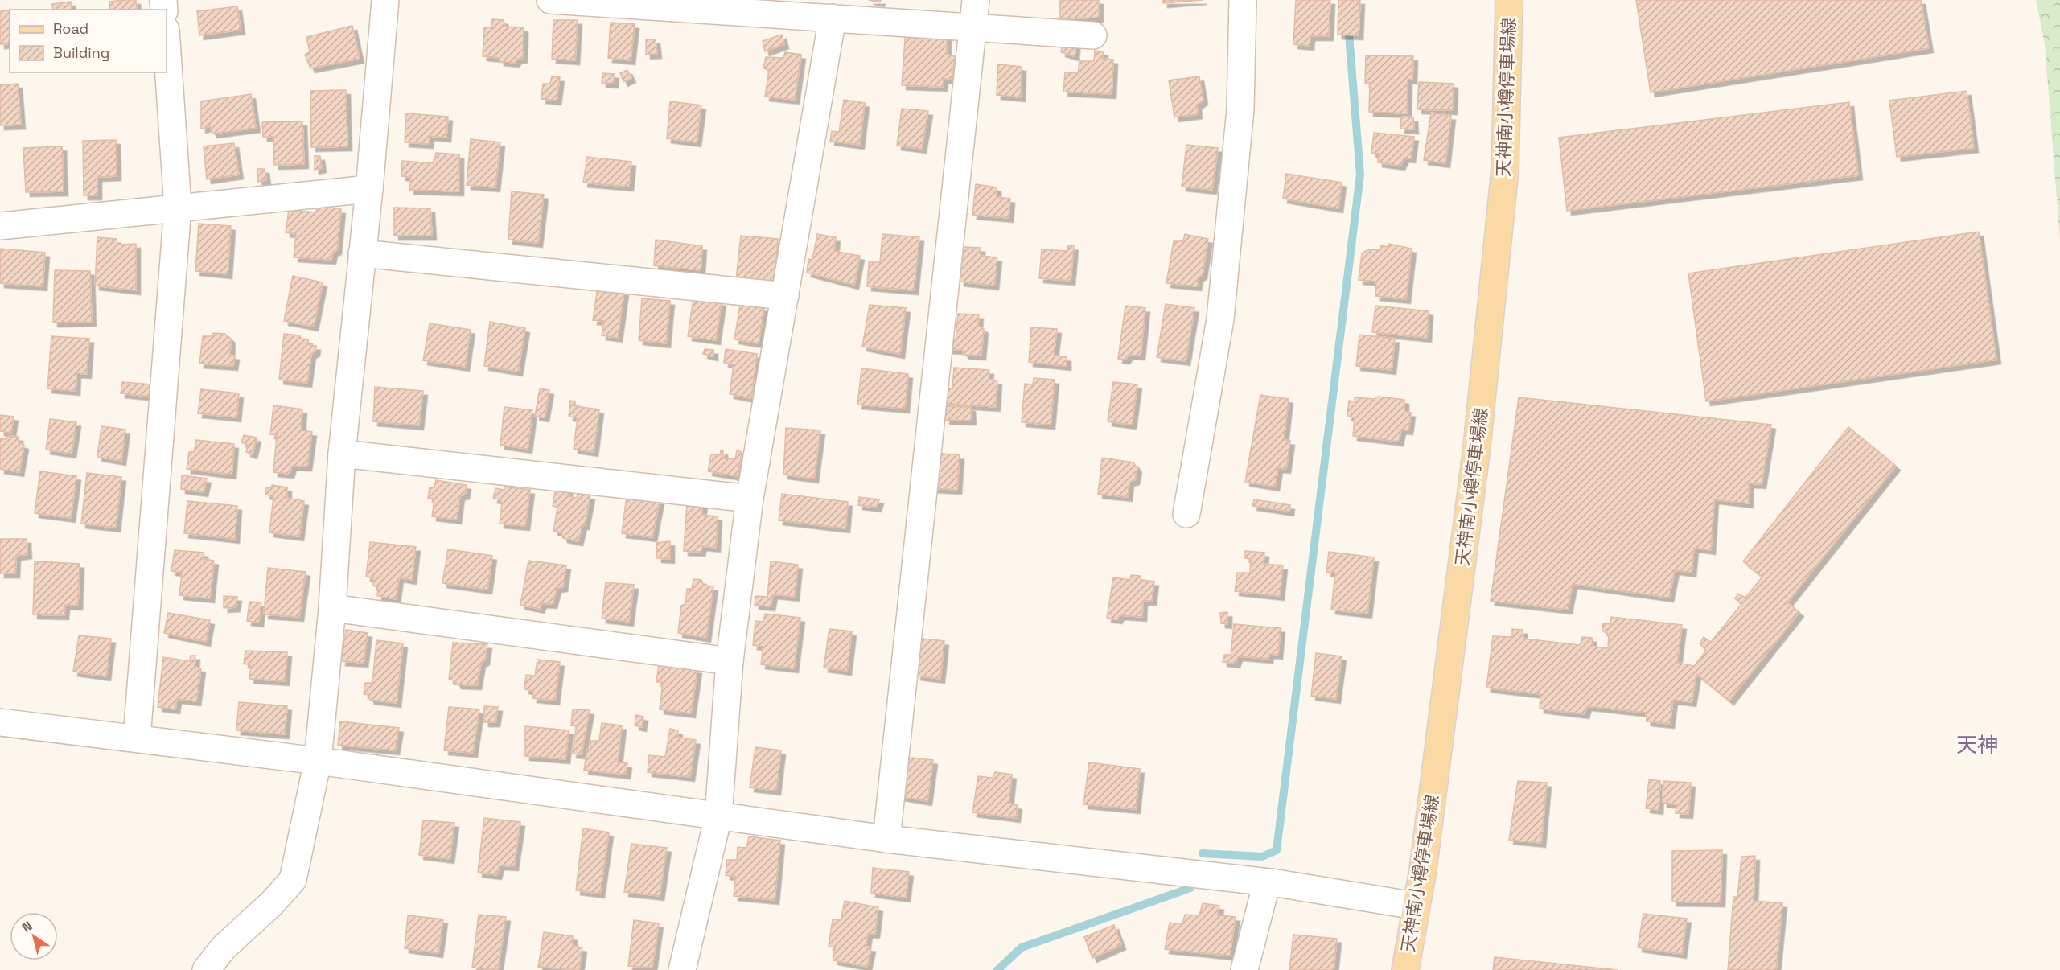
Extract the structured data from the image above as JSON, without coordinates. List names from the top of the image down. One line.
{"streets":{"main road":["天神南小樽停車場線"]},"districts":["天神"],"legend":["Road","Building"],"north":"top left"}
